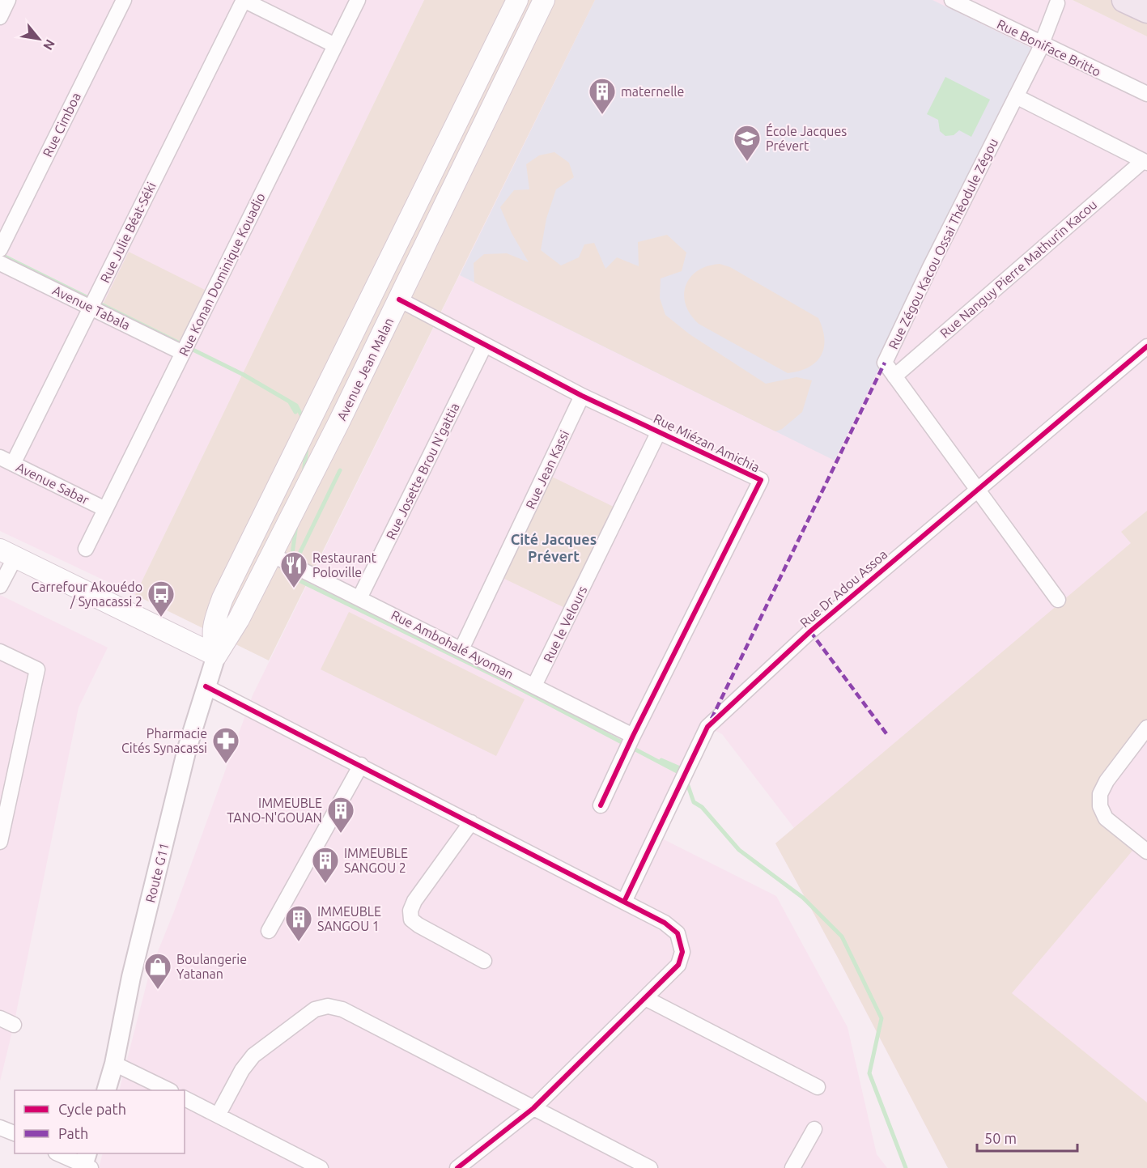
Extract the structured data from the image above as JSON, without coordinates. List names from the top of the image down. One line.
{"streets":{"main road":["Avenue Jean Malan"],"street":["Rue Boniface Britto","Rue Cimboa","Rue Julie Béat-Séki","Rue Zégou Kacou Ossai Théodule Zégou","Rue Nanguy Pierre Mathurin Kacou","Rue Konan Dominique Kouadio","Avenue Tabala","Rue Miézan Amichia","Rue Jean Kassi","Rue Josette Brou N'gattia","Avenue Sabar","Rue Dr Adou Assoa","Rue le Velours","Rue Ambohalé Ayoman","Route G11"]},"crossings":[["Rue Boniface Britto","Rue Zégou Kacou Ossai Théodule Zégou"],["Rue Julie Béat-Séki","Avenue Tabala"],["Rue Julie Béat-Séki","Avenue Sabar"],["Rue Zégou Kacou Ossai Théodule Zégou","Rue Nanguy Pierre Mathurin Kacou"],["Rue Zégou Kacou Ossai Théodule Zégou","Rue Dr Adou Assoa"],["Rue Konan Dominique Kouadio","Avenue Tabala"],["Rue Konan Dominique Kouadio","Avenue Sabar"],["Avenue Jean Malan","Rue Miézan Amichia"],["Avenue Jean Malan","Rue Ambohalé Ayoman"],["Avenue Jean Malan","Route G11"],["Rue Miézan Amichia","Rue Jean Kassi"],["Rue Miézan Amichia","Rue Josette Brou N'gattia"],["Rue Miézan Amichia","Rue le Velours"],["Rue Miézan Amichia","Rue Ambohalé Ayoman"],["Rue Jean Kassi","Rue Ambohalé Ayoman"],["Rue Josette Brou N'gattia","Rue Ambohalé Ayoman"],["Rue le Velours","Rue Ambohalé Ayoman"]],"districts":["Cité Jacques Prévert"],"places":{"building":["maternelle","IMMEUBLE TANO-N'GOUAN","IMMEUBLE SANGOU 2","IMMEUBLE SANGOU 1"],"school or university":["École Jacques Prévert"],"restaurant":["Restaurant Poloville"],"bus stop":["Carrefour Akouédo / Synacassi 2"],"pharmacy":["Pharmacie Cités Synacassi"],"shop":["Boulangerie Yatanan"]},"legend":["Cycle path","Path"],"scale_bar":"50 m","north":"bottom right"}
